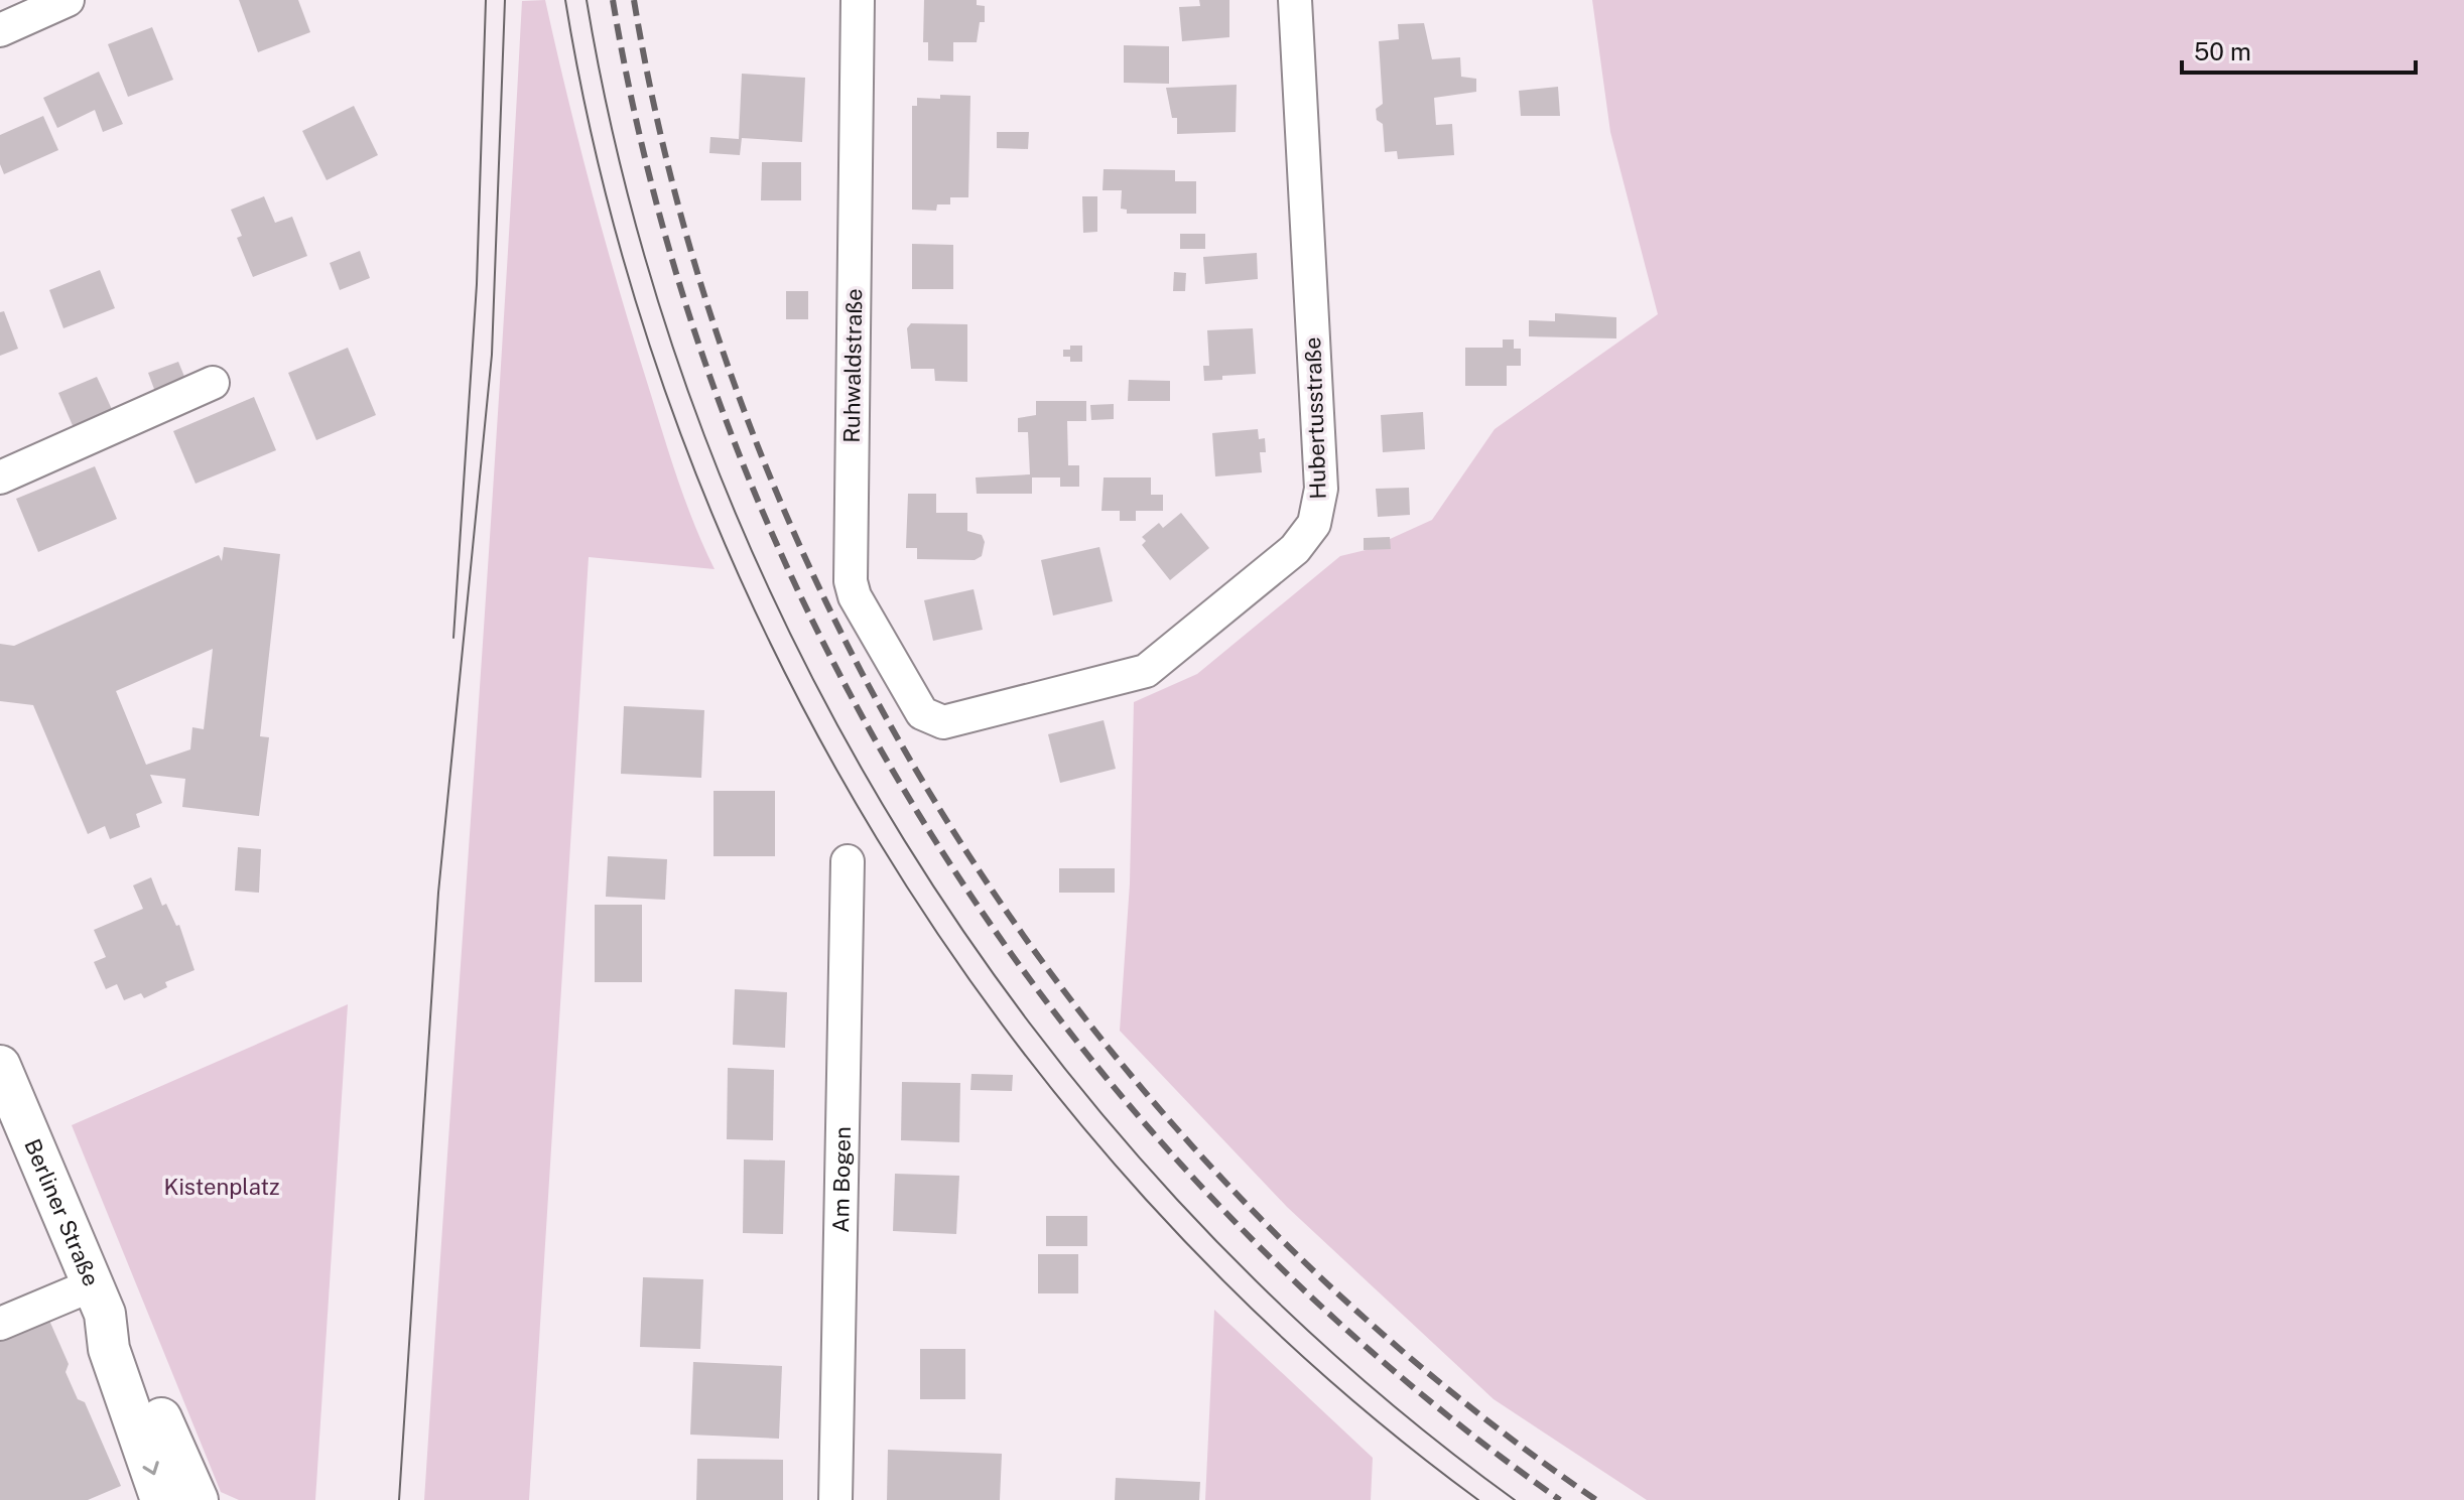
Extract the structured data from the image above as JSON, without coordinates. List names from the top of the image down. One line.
{"streets":{"main road":["Berliner Straße"],"street":["Ruhwaldstraße","Hubertusstraße","Am Bogen"]},"crossings":[["Ruhwaldstraße","Hubertusstraße"]],"parks":["Kistenplatz"],"scale_bar":"50 m"}
